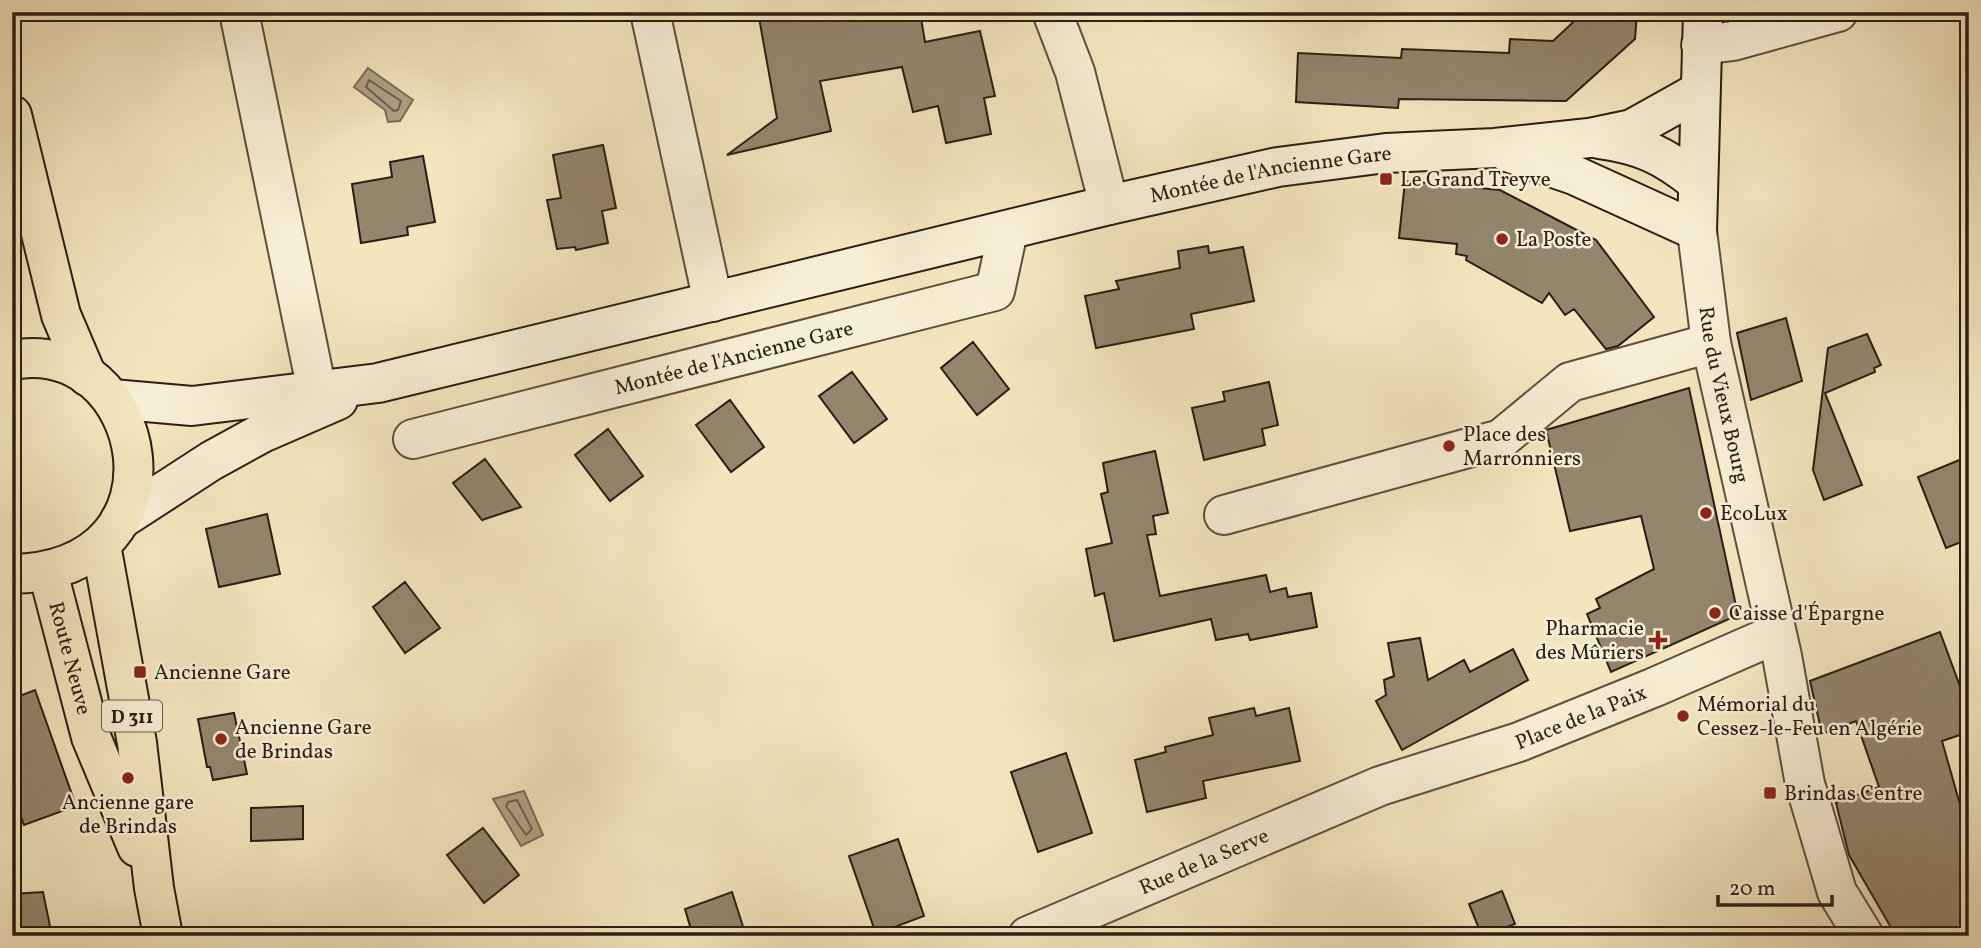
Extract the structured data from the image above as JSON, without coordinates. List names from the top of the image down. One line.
{"streets":{"main road":["Route Neuve","D 311"],"street":["Montée de l'Ancienne Gare","Rue du Vieux Bourg","Place de la Paix","Rue de la Serve"]},"crossings":[["Montée de l'Ancienne Gare","Rue du Vieux Bourg"],["Montée de l'Ancienne Gare","D 311"],["Rue du Vieux Bourg","Place de la Paix"],["Route Neuve","D 311"],["Place de la Paix","Rue de la Serve"]],"places":{"transit":["Le Grand Treyve","Ancienne Gare","Brindas Centre"],"other":["La Poste","Place des Marronniers","EcoLux","Caisse d'Épargne","Mémorial du Cessez-le-Feu en Algérie","Ancienne Gare de Brindas","Ancienne gare de Brindas"],"health":["Pharmacie des Mûriers"]},"scale_bar":"20 m"}
